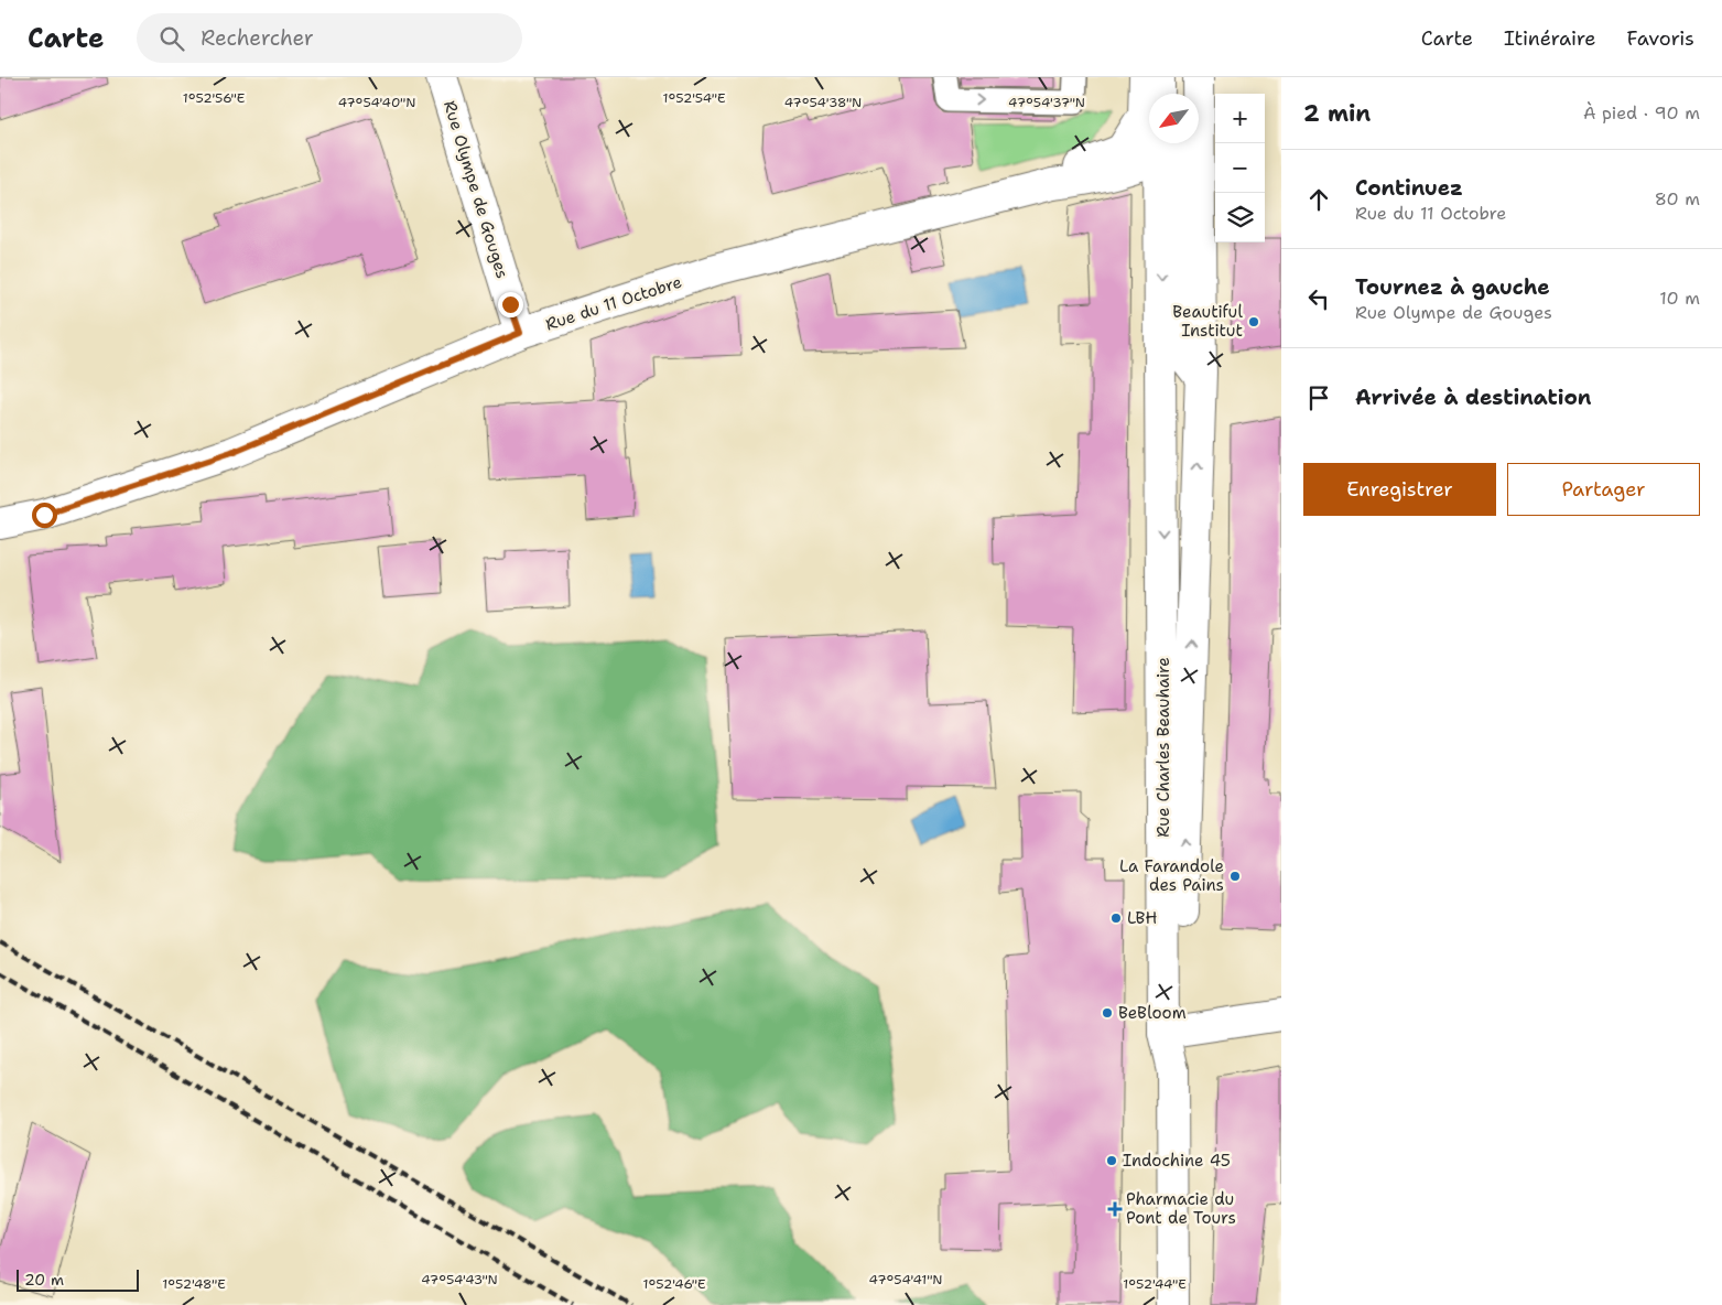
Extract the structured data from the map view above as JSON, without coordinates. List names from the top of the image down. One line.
{"streets":{"main road":["Rue Olympe de Gouges","Rue du 11 Octobre","Rue Charles Beauhaire"]},"crossings":[["Rue Olympe de Gouges","Rue du 11 Octobre"]],"places":{"other":["Beautiful Institut","La Farandole des Pains","LBH","BeBloom","Indochine 45"],"health":["Pharmacie du Pont de Tours"]},"scale_bar":"20 m","north":"bottom left","page":{"header":"Carte","search":"Rechercher","nav":["Carte","Itinéraire","Favoris"],"heading":["2 min","À pied · 90 m"],"map_buttons":["+","−"],"list":[["Continuez","Rue du 11 Octobre","80 m"],["Tournez à gauche","Rue Olympe de Gouges","10 m"],"Arrivée à destination"],"buttons":["Enregistrer","Partager"],"scale":"20 m"},"coordinates":["1°52'56\"E","1°52'54\"E","47°54'40\"N","47°54'38\"N","47°54'37\"N","47°54'43\"N","47°54'41\"N","1°52'48\"E","1°52'46\"E","1°52'44\"E"]}
